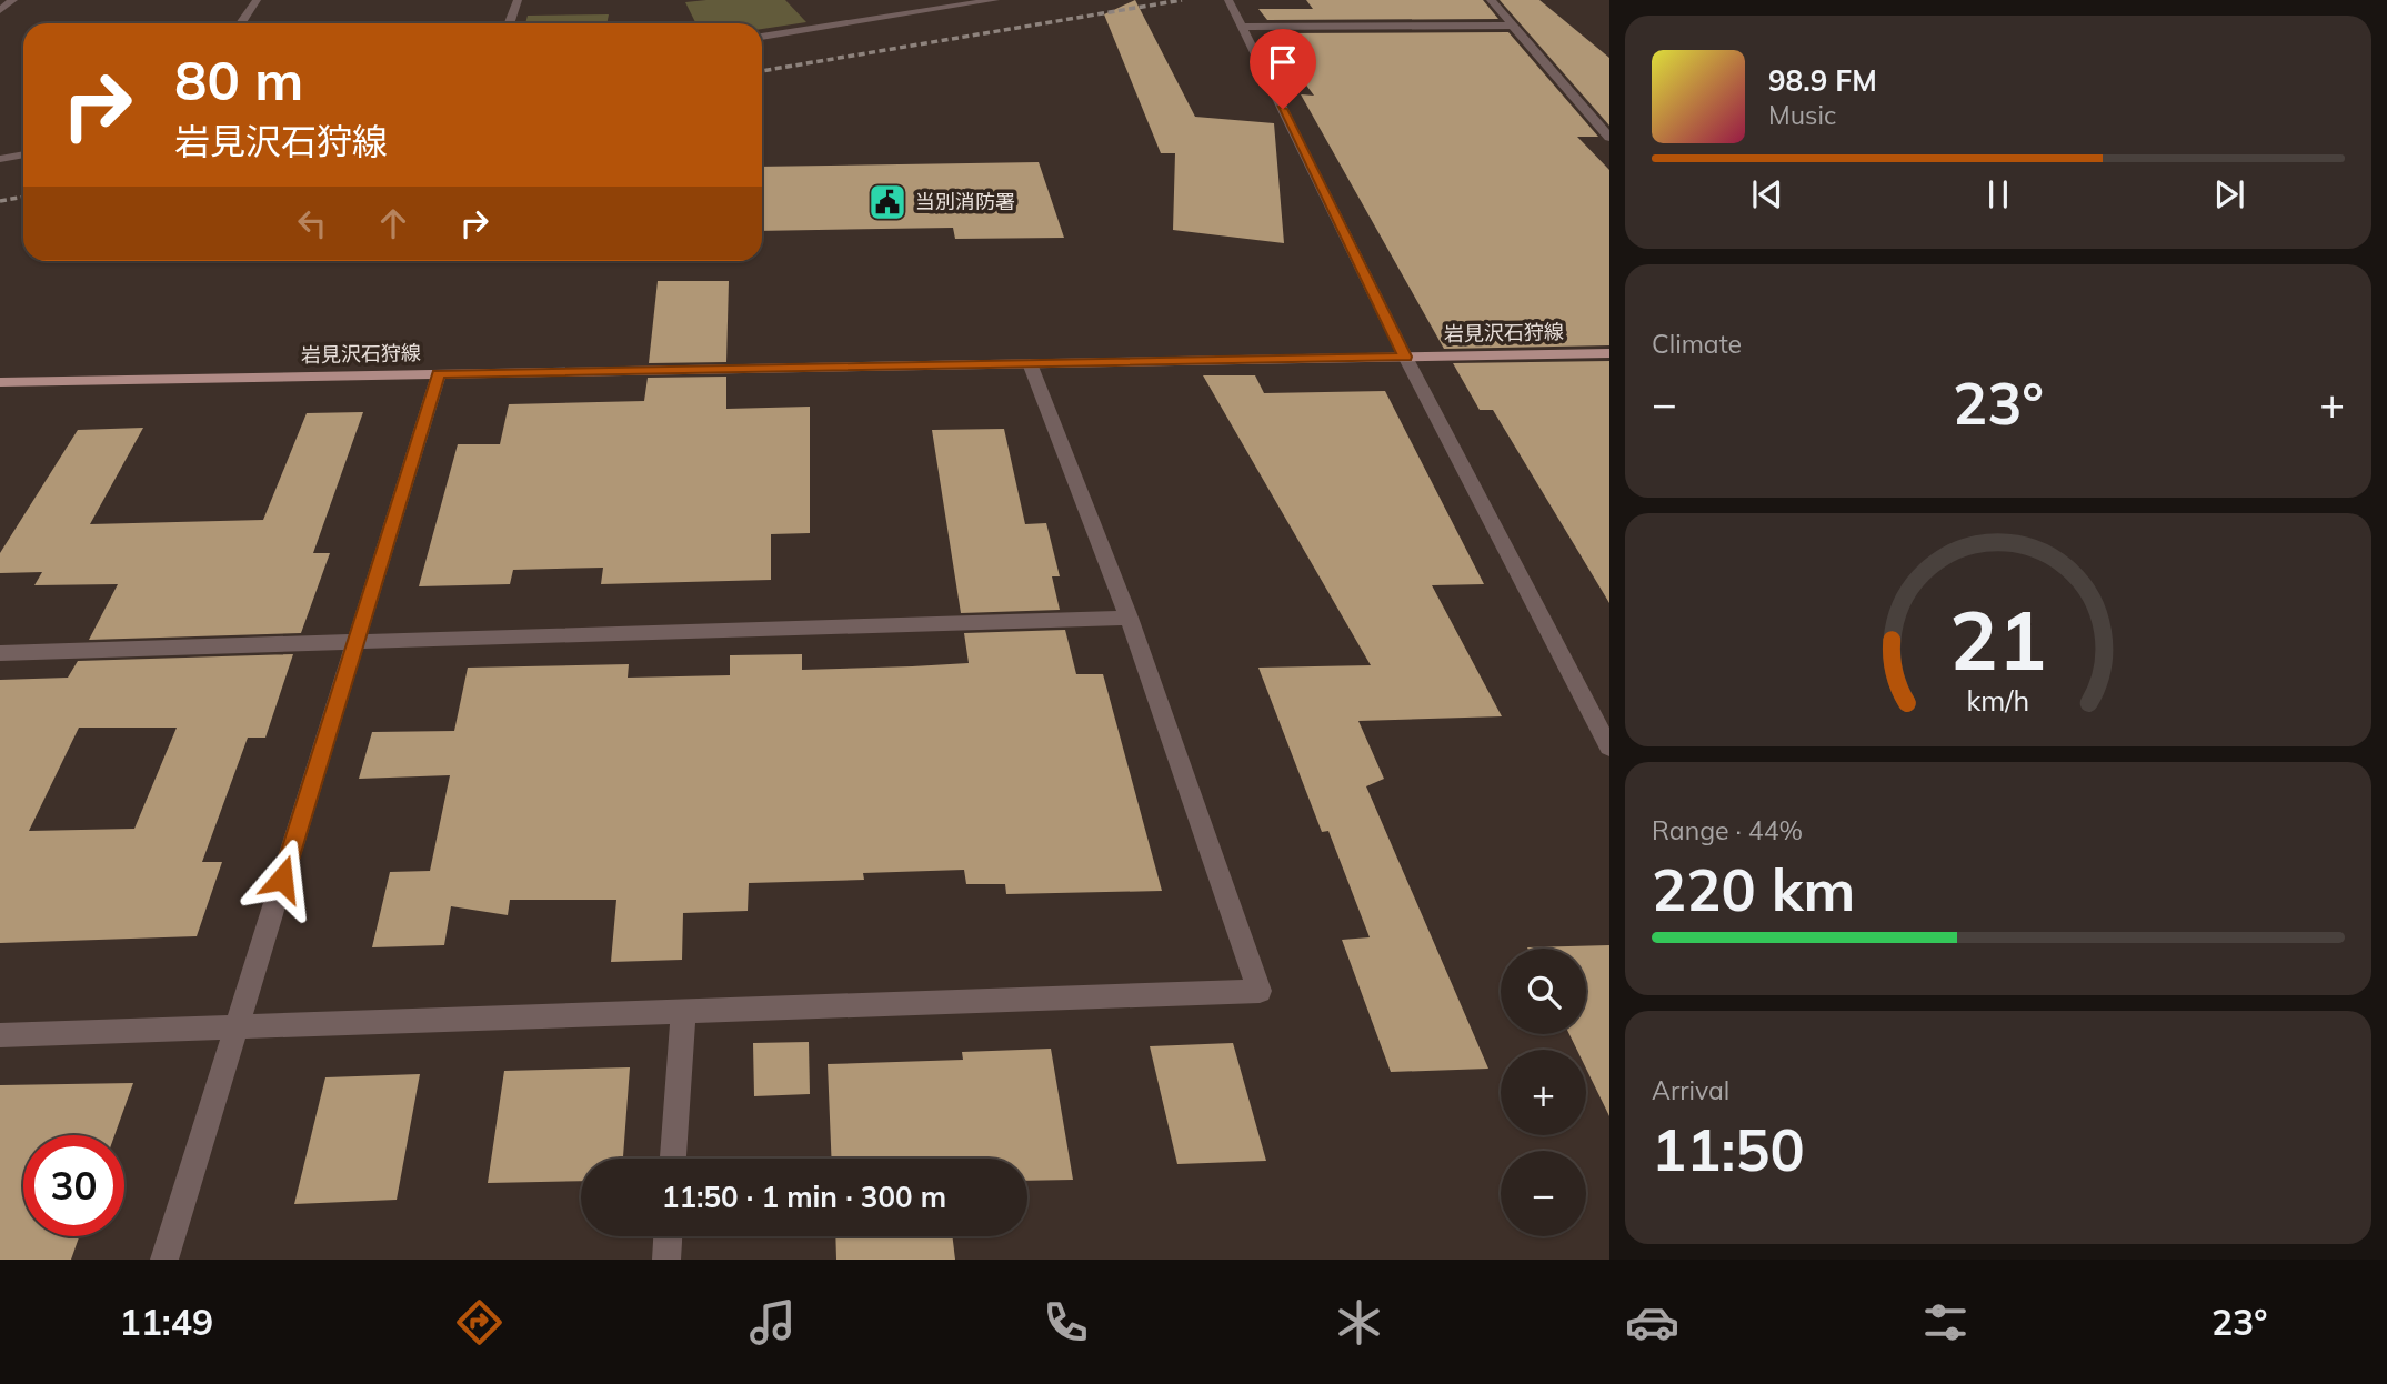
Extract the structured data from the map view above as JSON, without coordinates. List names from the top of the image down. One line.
{"streets":{"main road":["岩見沢石狩線"]},"places":{"public building":["当別消防署"]},"page":{"turn":["80 m","岩見沢石狩線"],"song":["98.9 FM","Music"],"tile":["Climate",["Range · 44%","220 km"],["Arrival","11:50"]],"heat":["−","23°","+"],"map_buttons":["+","−"],"limit":"30","trip":"11:50 · 1 min · 300 m","tabs":["11:49","23°"],"gauge":["21","km/h"]}}
